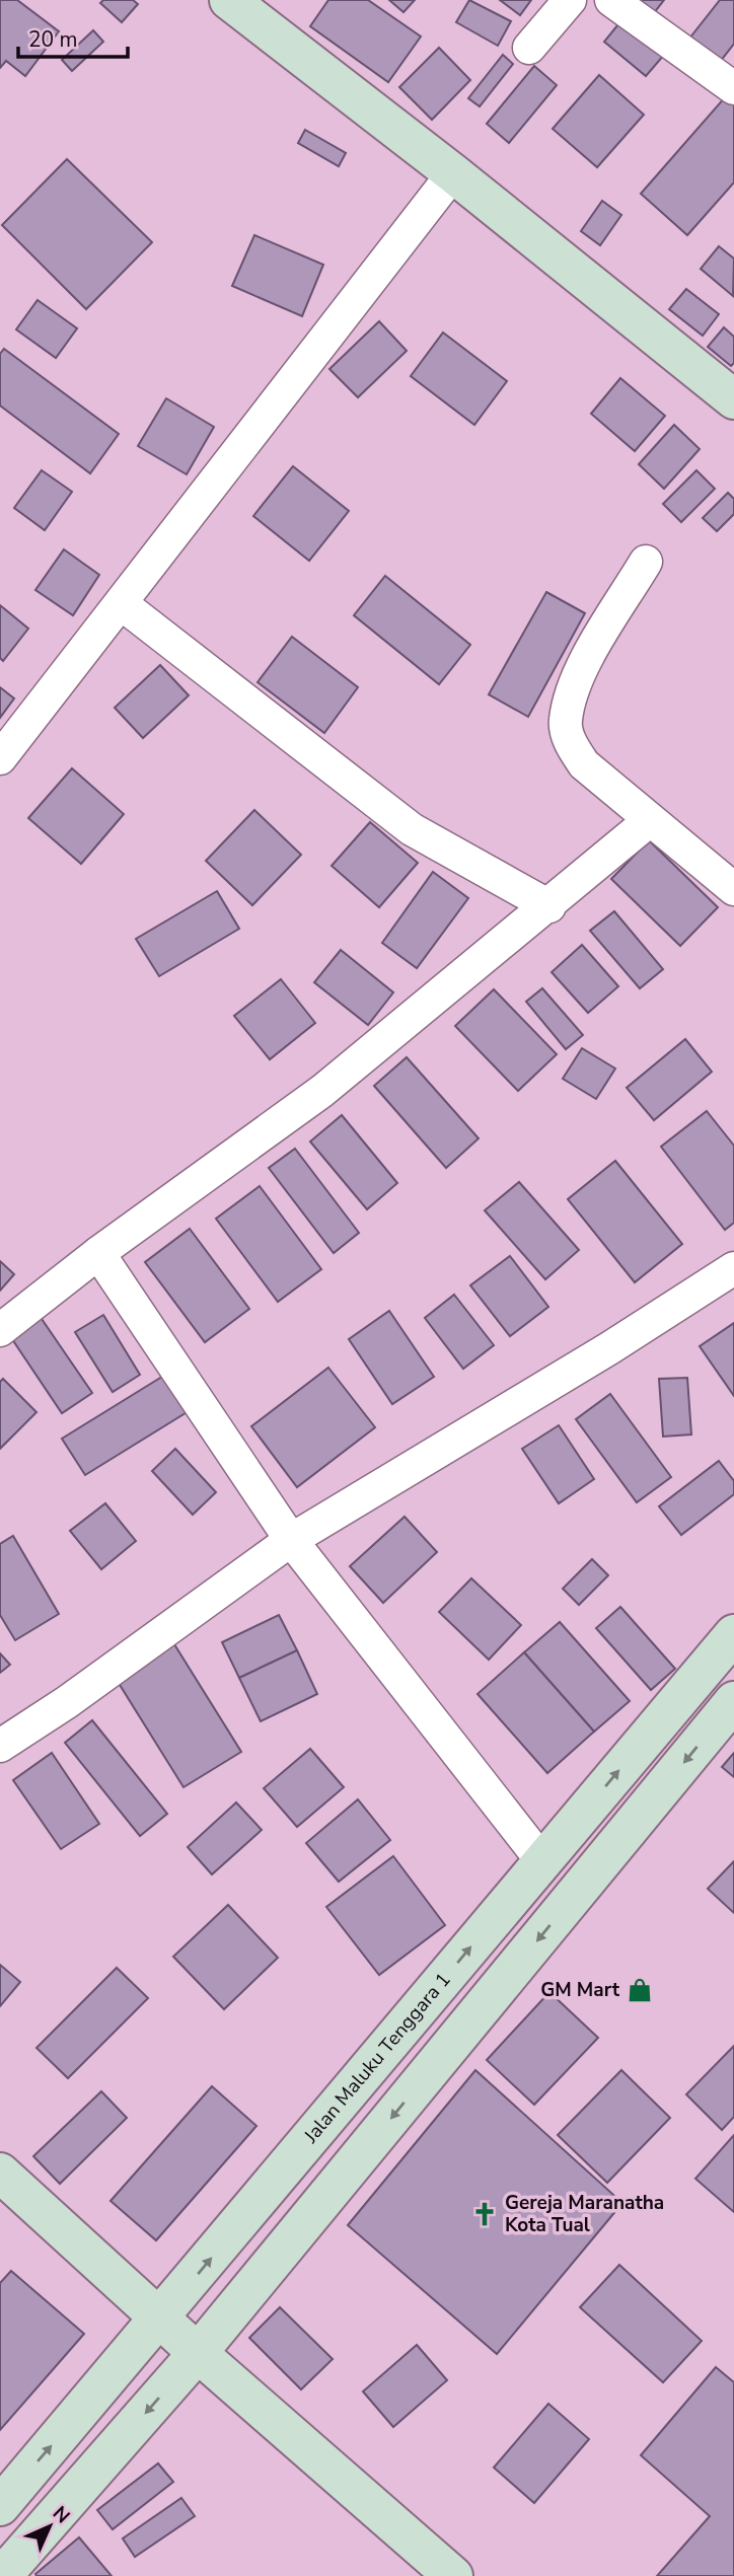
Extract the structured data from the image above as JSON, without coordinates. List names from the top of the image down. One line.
{"streets":{"main road":["Jalan Maluku Tenggara 1"]},"places":{"shop":["GM Mart"],"church":["Gereja Maranatha Kota Tual"]},"scale_bar":"20 m","north":"top right"}
